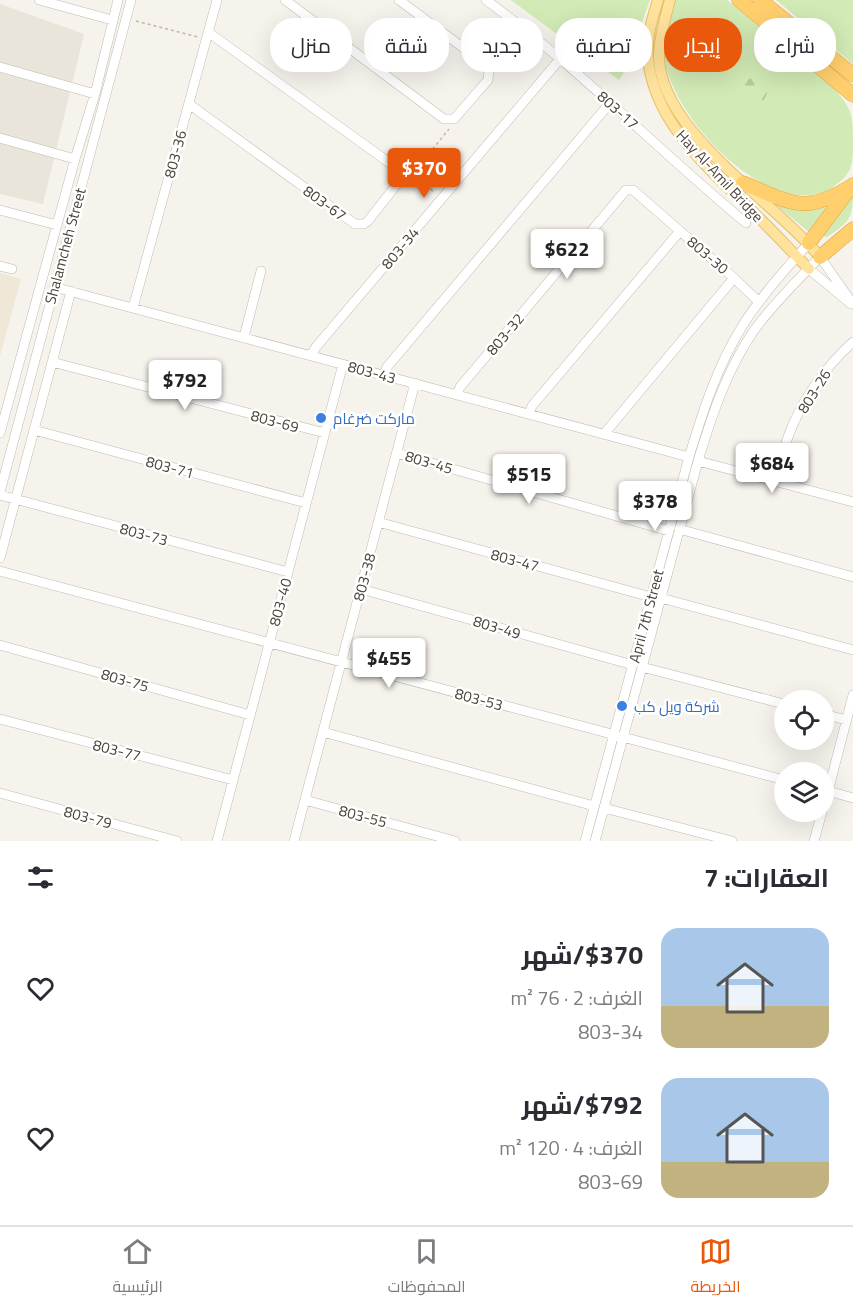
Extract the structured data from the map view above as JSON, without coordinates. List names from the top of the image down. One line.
{"streets":{"main road":["Hay Al-Amil Bridge"],"street":["803-17","803-36","803-67","Shalamcheh Street","803-34","803-30","803-32","803-43","803-26","803-69","803-45","803-71","803-73","803-47","803-38","803-40","April 7th Street","803-49","803-75","803-53","803-77","803-55","803-79"]},"crossings":[["803-36","803-67"],["803-36","803-43"],["Hay Al-Amil Bridge","April 7th Street"],["Shalamcheh Street","803-43"],["Shalamcheh Street","803-73"],["803-34","803-43"],["803-30","803-32"],["803-30","803-43"],["803-32","803-43"],["803-43","803-26"],["803-43","803-38"],["803-43","803-40"],["803-43","April 7th Street"],["803-69","803-40"],["803-45","803-38"],["803-45","April 7th Street"],["803-71","803-40"],["803-73","803-40"],["803-47","803-38"],["803-47","April 7th Street"],["803-38","803-49"],["803-38","803-53"],["803-38","803-55"],["803-40","803-75"],["803-40","803-53"],["803-40","803-77"],["April 7th Street","803-49"],["April 7th Street","803-53"]],"places":["ماركت ضرغام","شركة ويل كب"],"page":{"chip":["شراء","إيجار","تصفية","جديد","شقة","منزل"],"price":["$370","$622","$792","$684","$515","$378","$455"],"heading":"العقارات: 7","list":[{"name":"$370/شهر","note":"الغرف: 2 · 76 m² · 803-34"},{"name":"$792/شهر","note":"الغرف: 4 · 120 m² · 803-69"}],"tabs":["الخريطة","المحفوظات","الرئيسية"]}}
